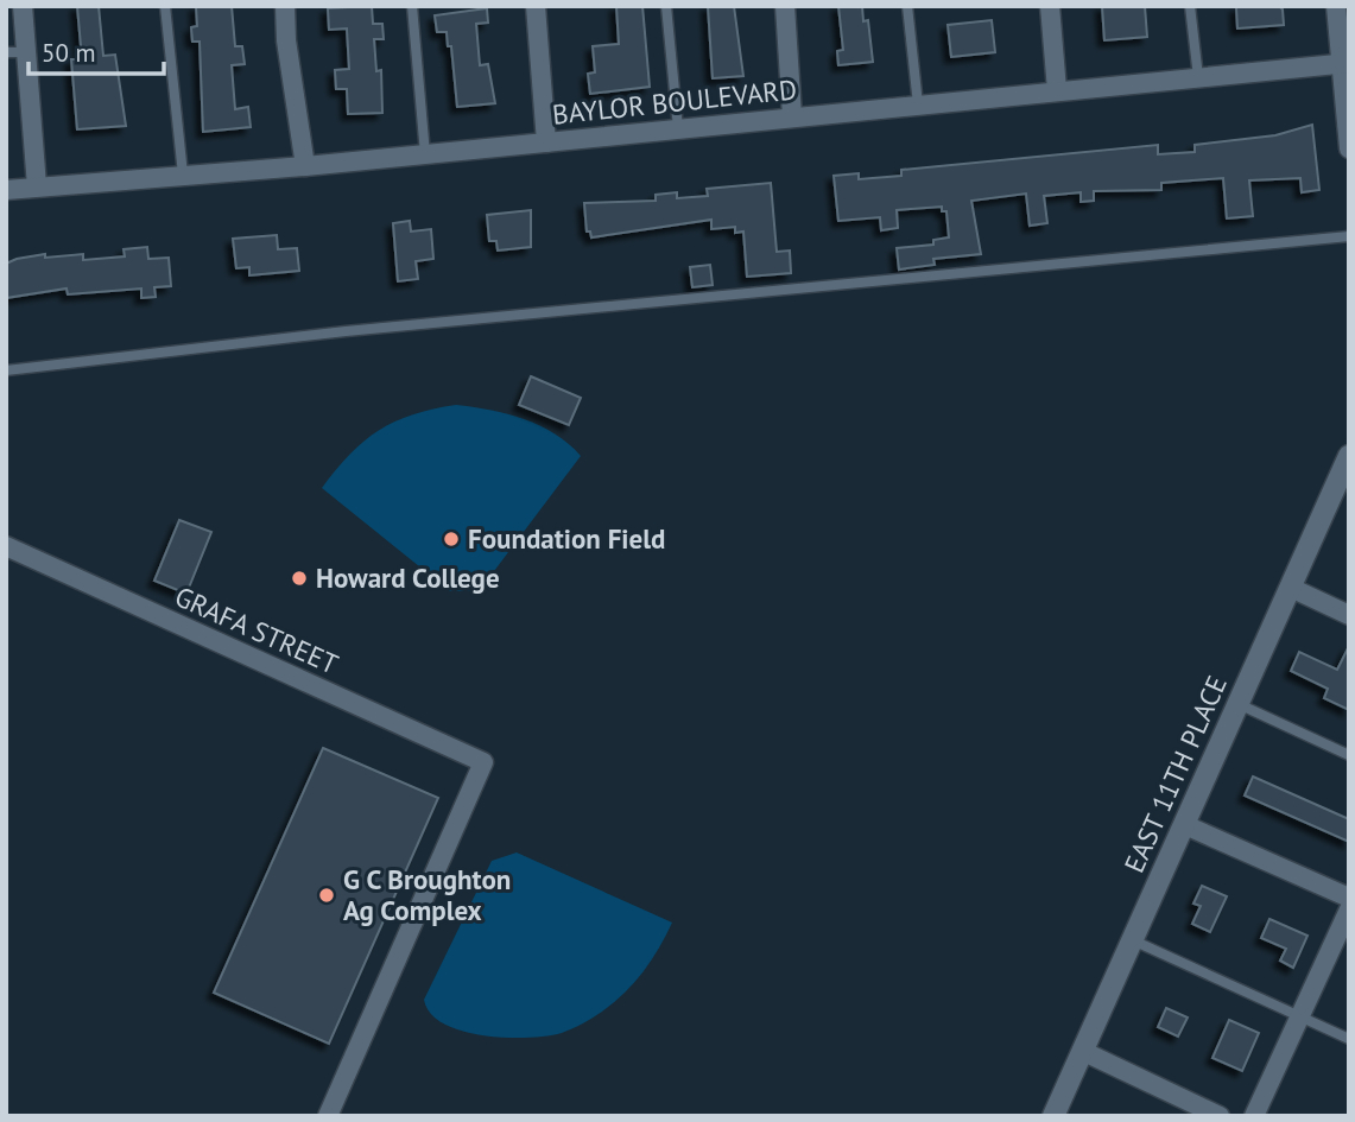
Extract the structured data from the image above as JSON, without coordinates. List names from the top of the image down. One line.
{"streets":{"street":["BAYLOR BOULEVARD","GRAFA STREET","EAST 11TH PLACE"]},"places":["Foundation Field","Howard College","G C Broughton Ag Complex"],"scale_bar":"50 m"}
